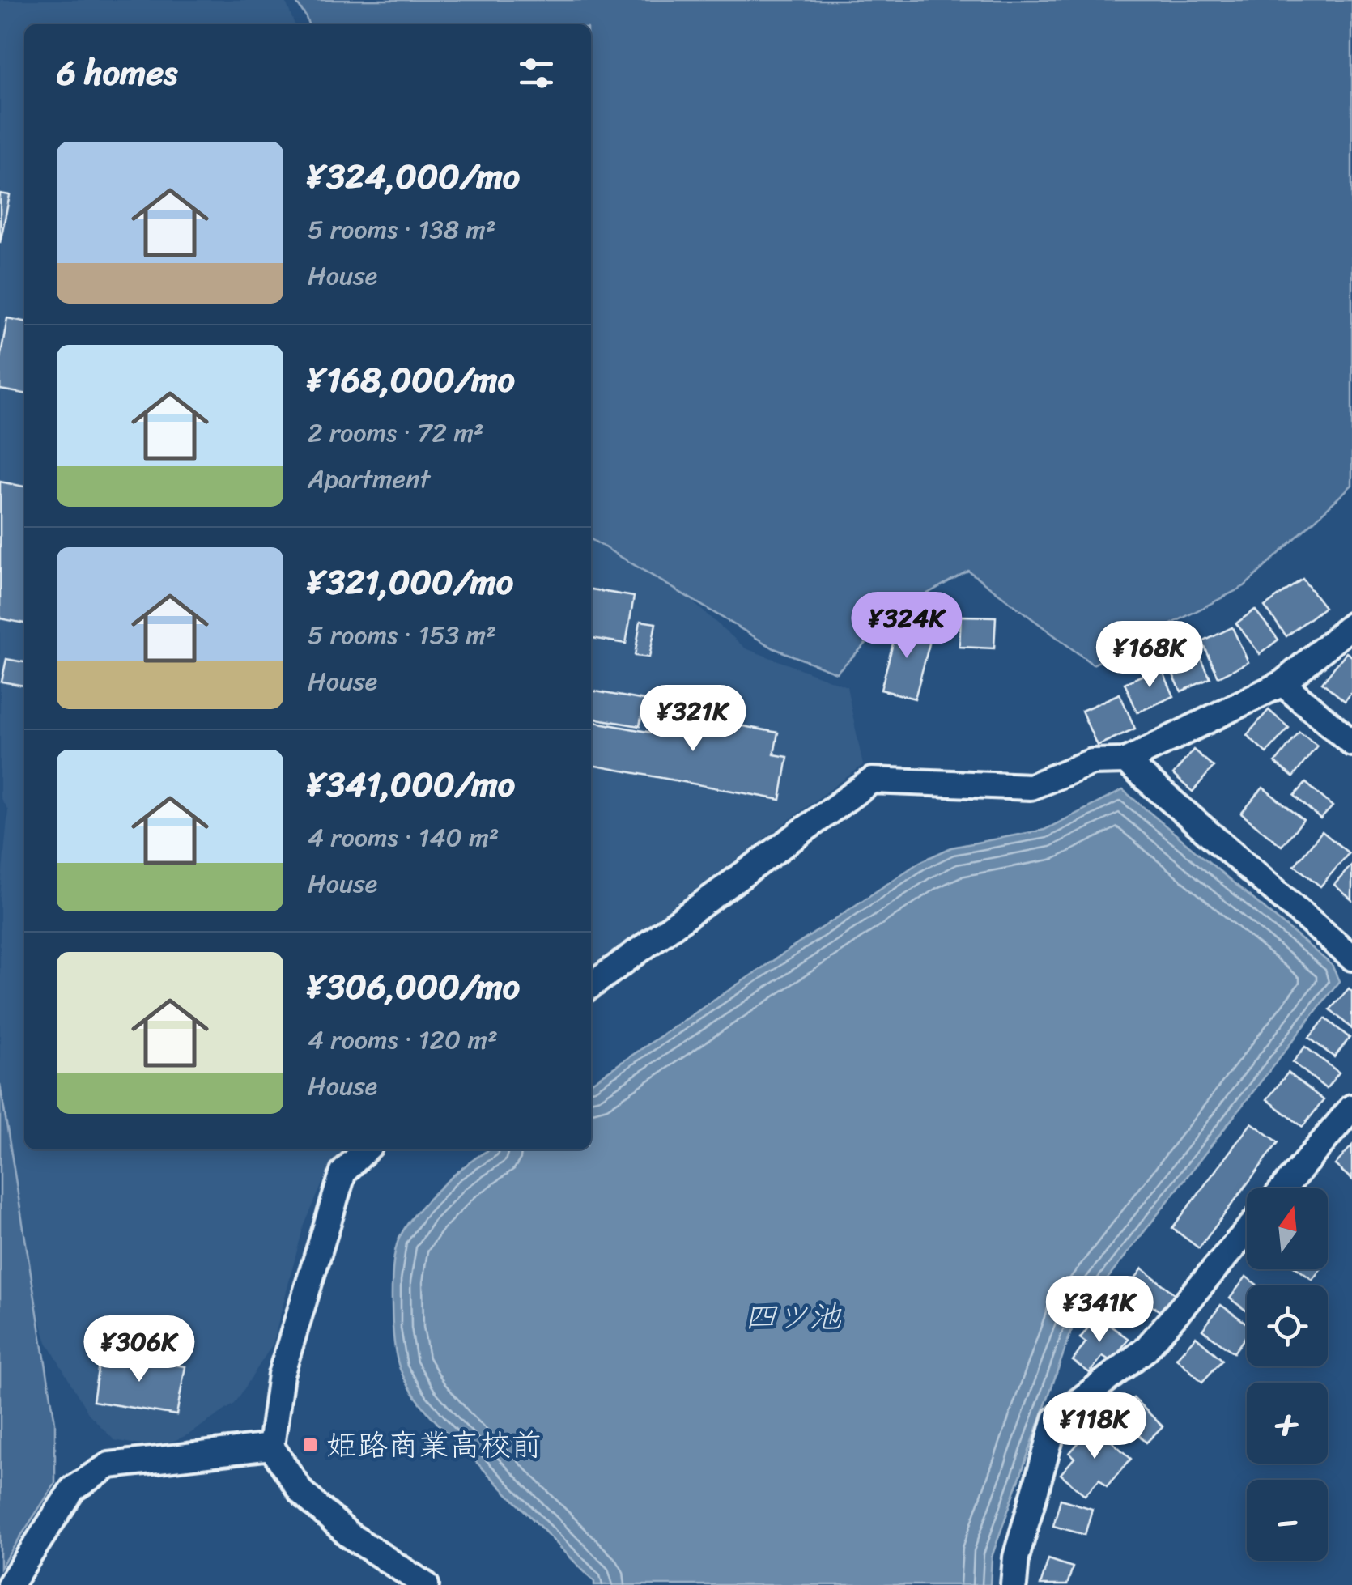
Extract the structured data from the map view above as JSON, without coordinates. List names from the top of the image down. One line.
{"water":["四ツ池"],"places":{"transit":["姫路商業高校前"]},"north":"top","page":{"heading":"6 homes","list":[{"name":"¥324,000/mo","note":"5 rooms · 138 m² · House"},{"name":"¥168,000/mo","note":"2 rooms · 72 m² · Apartment"},{"name":"¥321,000/mo","note":"5 rooms · 153 m² · House"},{"name":"¥341,000/mo","note":"4 rooms · 140 m² · House"},{"name":"¥306,000/mo","note":"4 rooms · 120 m² · House"}],"price":["¥324K","¥168K","¥321K","¥341K","¥306K","¥118K"],"map_buttons":["+","−"]}}
